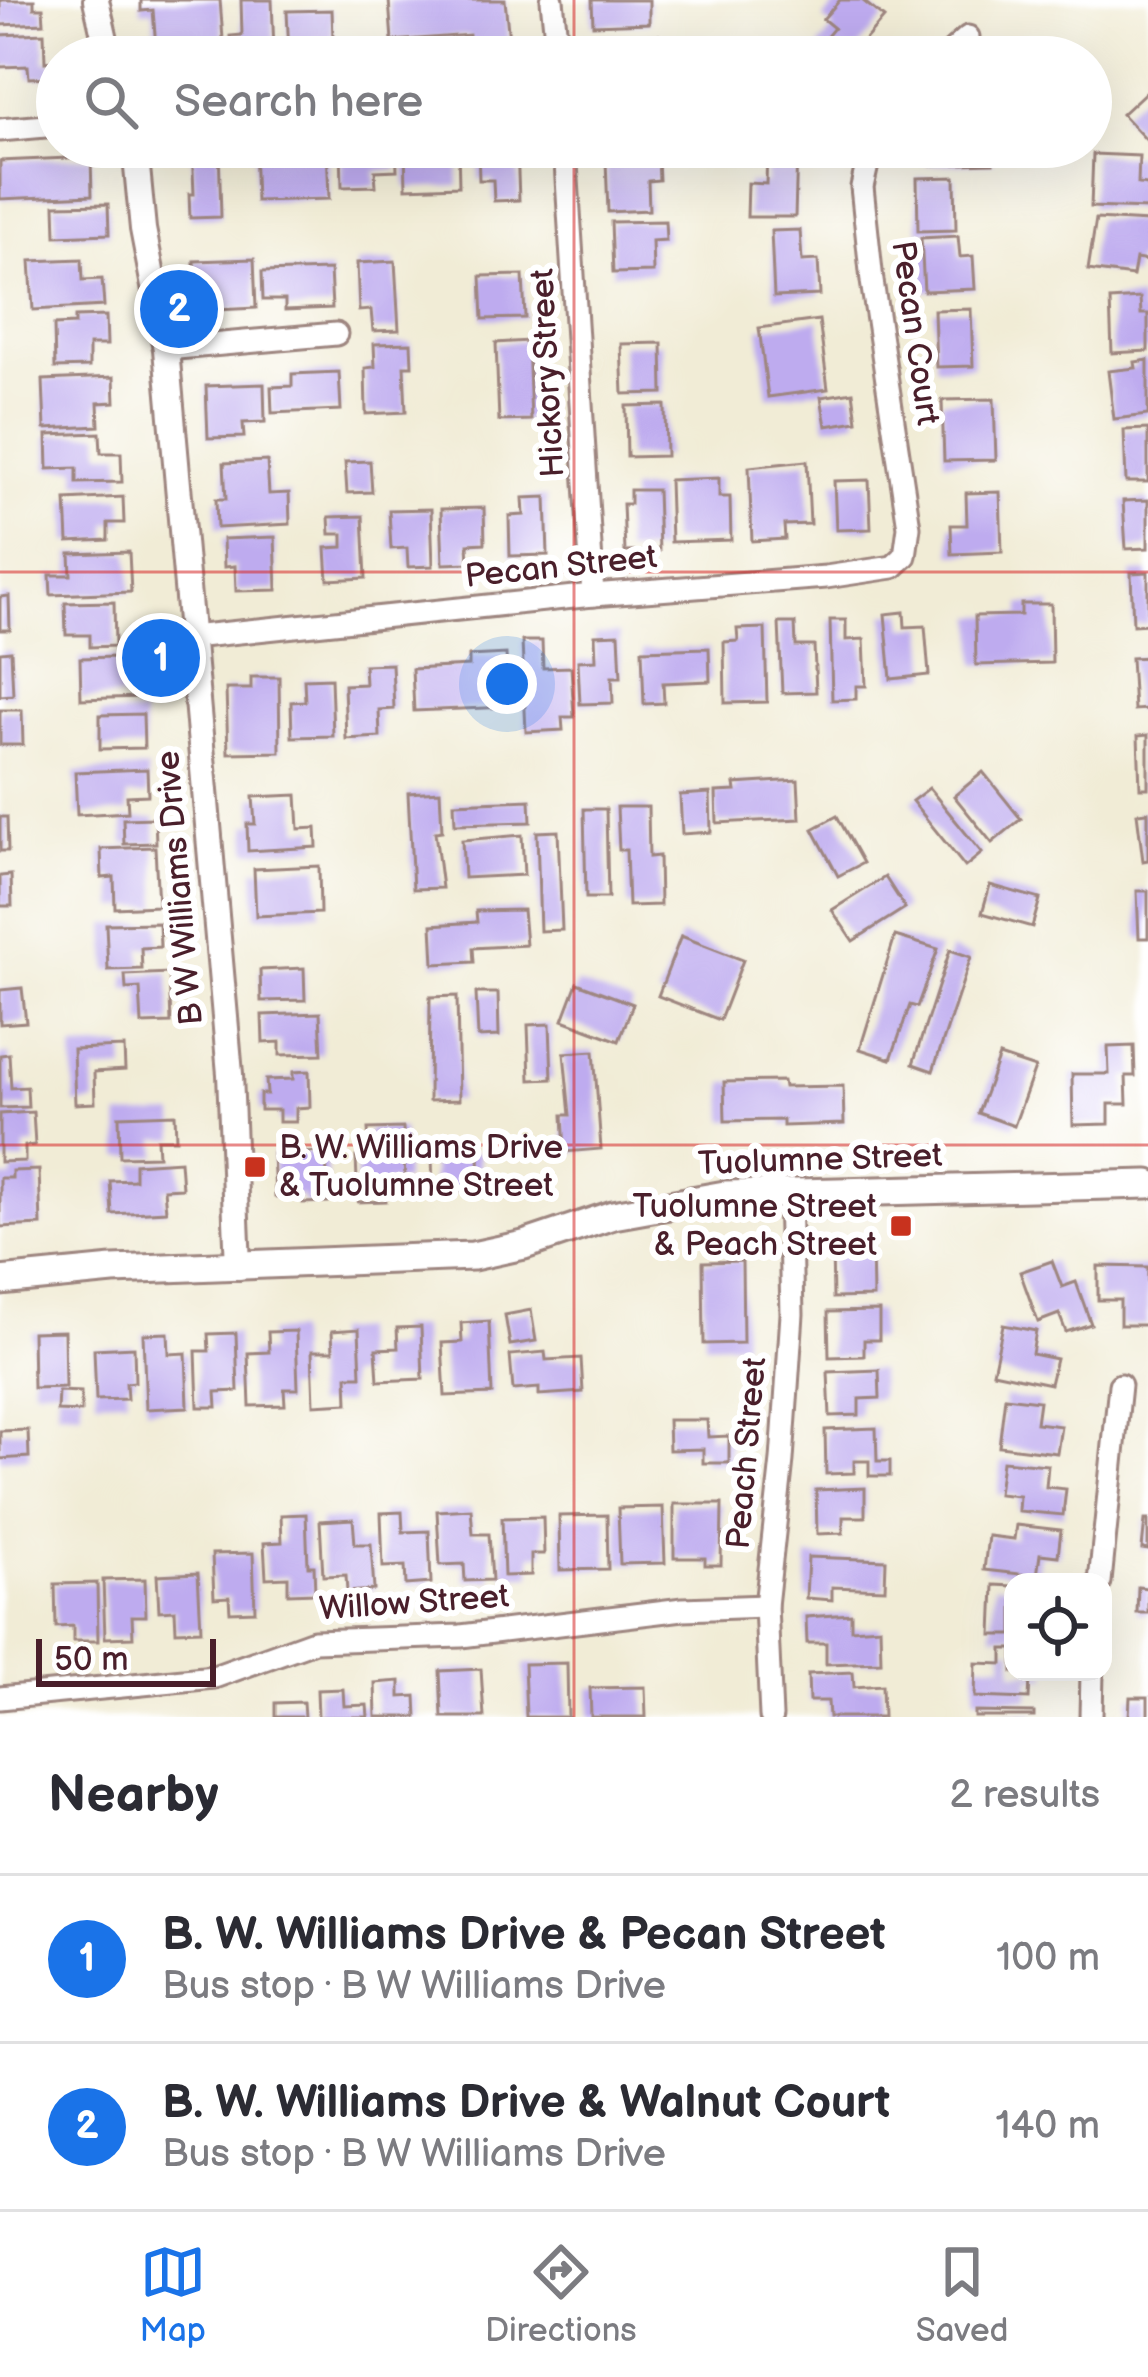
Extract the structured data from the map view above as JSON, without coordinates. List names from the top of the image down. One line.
{"streets":{"main road":["Tuolumne Street"],"street":["Pecan Court","Hickory Street","Pecan Street","B W Williams Drive","Peach Street","Willow Street"]},"crossings":[["Pecan Court","Pecan Street"],["Hickory Street","Pecan Street"],["Pecan Street","B W Williams Drive"],["B W Williams Drive","Tuolumne Street"],["Tuolumne Street","Peach Street"],["Peach Street","Willow Street"]],"places":{"transit":["B. W. Williams Drive & Tuolumne Street","Tuolumne Street & Peach Street"]},"scale_bar":"50 m","page":{"search":"Search here","pins":["2","1"],"scale":"50 m","heading":["Nearby","2 results"],"list":[{"mark":"1","name":"B. W. Williams Drive & Pecan Street","note":"Bus stop · B W Williams Drive","value":"100 m"},{"mark":"2","name":"B. W. Williams Drive & Walnut Court","note":"Bus stop · B W Williams Drive","value":"140 m"}],"nav":["Map","Directions","Saved"]}}
